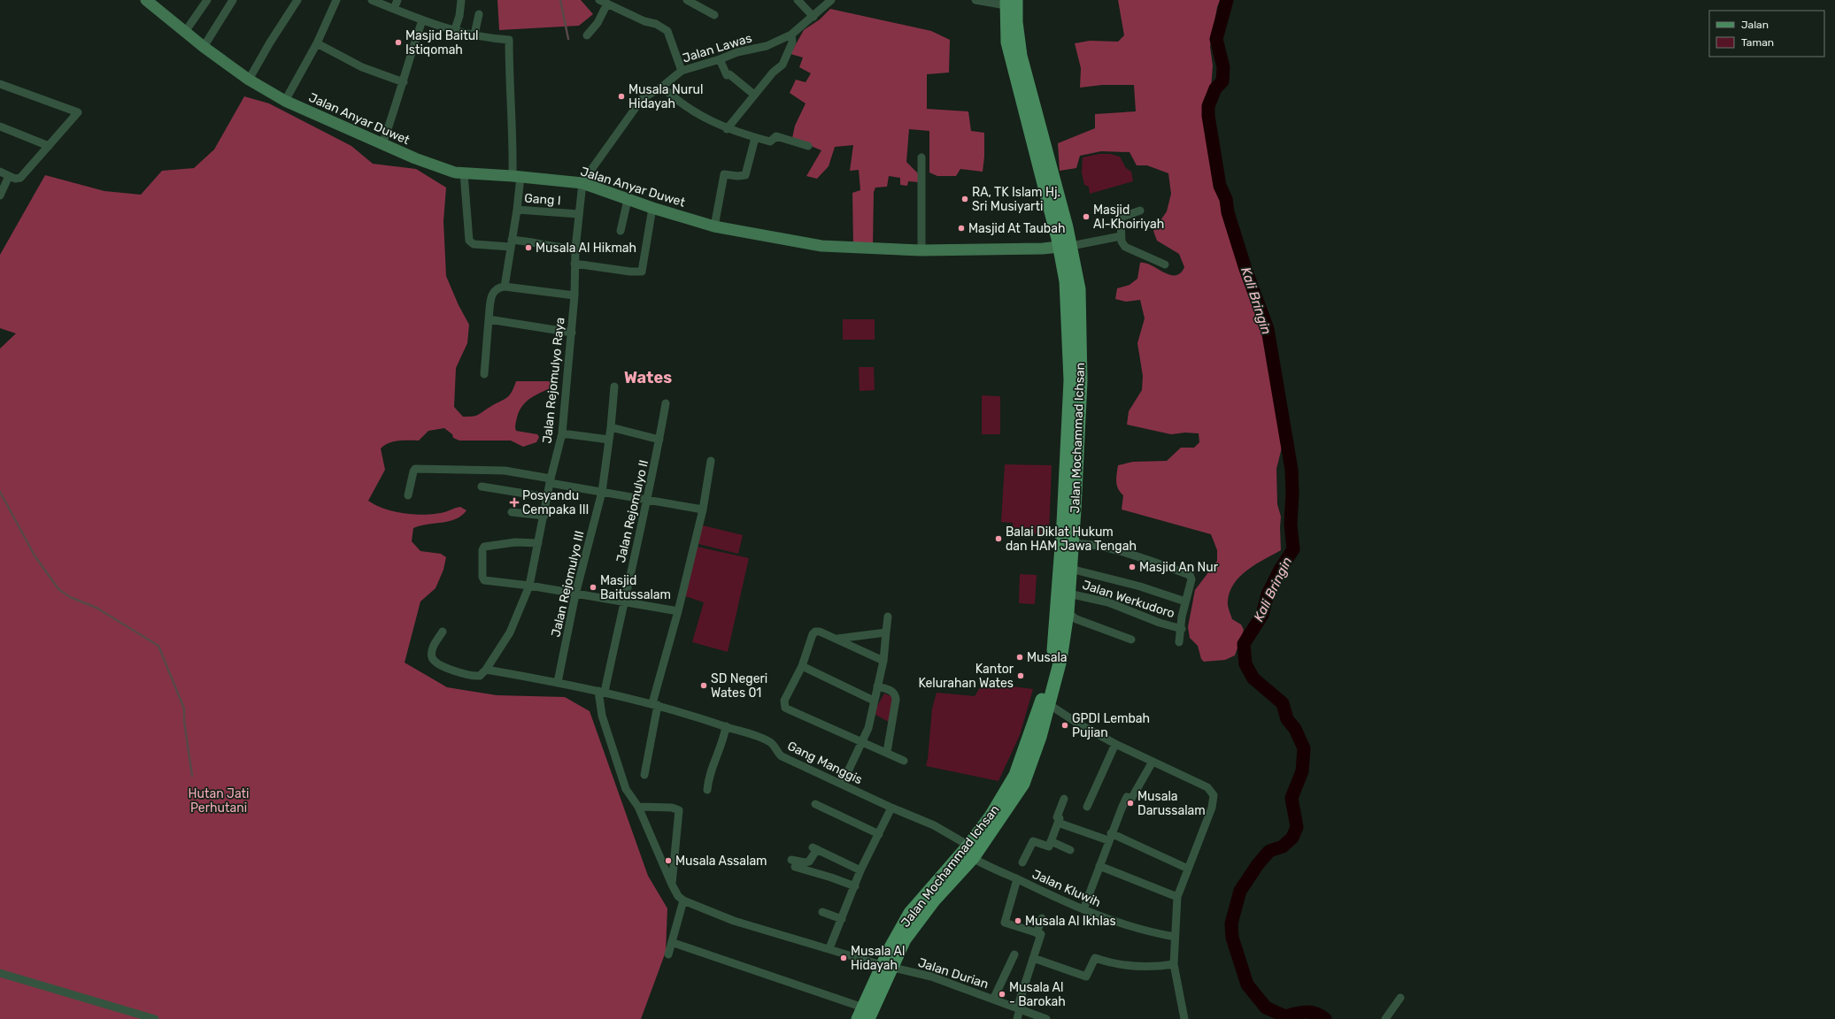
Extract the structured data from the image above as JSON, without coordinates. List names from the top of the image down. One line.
{"streets":{"main road":["Jalan Mochammad Ichsan"],"street":["Jalan Lawas","Jalan Anyar Duwet","Gang I","Jalan Rejomulyo Raya","Jalan Rejomulyo II","Jalan Rejomulyo III","Jalan Werkudoro","Gang Manggis","Jalan Kluwih","Jalan Durian"]},"crossings":[["Jalan Lawas","Jalan Anyar Duwet"],["Jalan Lawas","Jalan Rejomulyo Raya"],["Jalan Anyar Duwet","Gang I"],["Jalan Anyar Duwet","Jalan Rejomulyo Raya"],["Jalan Anyar Duwet","Jalan Mochammad Ichsan"],["Gang I","Jalan Rejomulyo Raya"],["Jalan Rejomulyo Raya","Gang Manggis"],["Jalan Mochammad Ichsan","Jalan Werkudoro"],["Jalan Mochammad Ichsan","Gang Manggis"],["Jalan Mochammad Ichsan","Jalan Kluwih"],["Jalan Mochammad Ichsan","Jalan Durian"],["Jalan Rejomulyo II","Gang Manggis"],["Jalan Rejomulyo II","Jalan Durian"],["Jalan Rejomulyo III","Gang Manggis"],["Gang Manggis","Jalan Kluwih"]],"districts":["Wates"],"water":["Kali Bringin"],"parks":["Hutan Jati Perhutani"],"places":{"other":["Masjid Baitul Istiqomah","Musala Nurul Hidayah","RA, TK Islam Hj. Sri Musiyarti","Masjid Al-Khoiriyah","Masjid At Taubah","Musala Al Hikmah","Balai Diklat Hukum dan HAM Jawa Tengah","Masjid An Nur","Masjid Baitussalam","Musala","Kantor Kelurahan Wates","SD Negeri Wates 01","GPDI Lembah Pujian","Musala Darussalam","Musala Assalam","Musala Al Ikhlas","Musala Al Hidayah","Musala Al - Barokah"],"health":["Posyandu Cempaka III"]},"legend":["Jalan","Taman"]}
